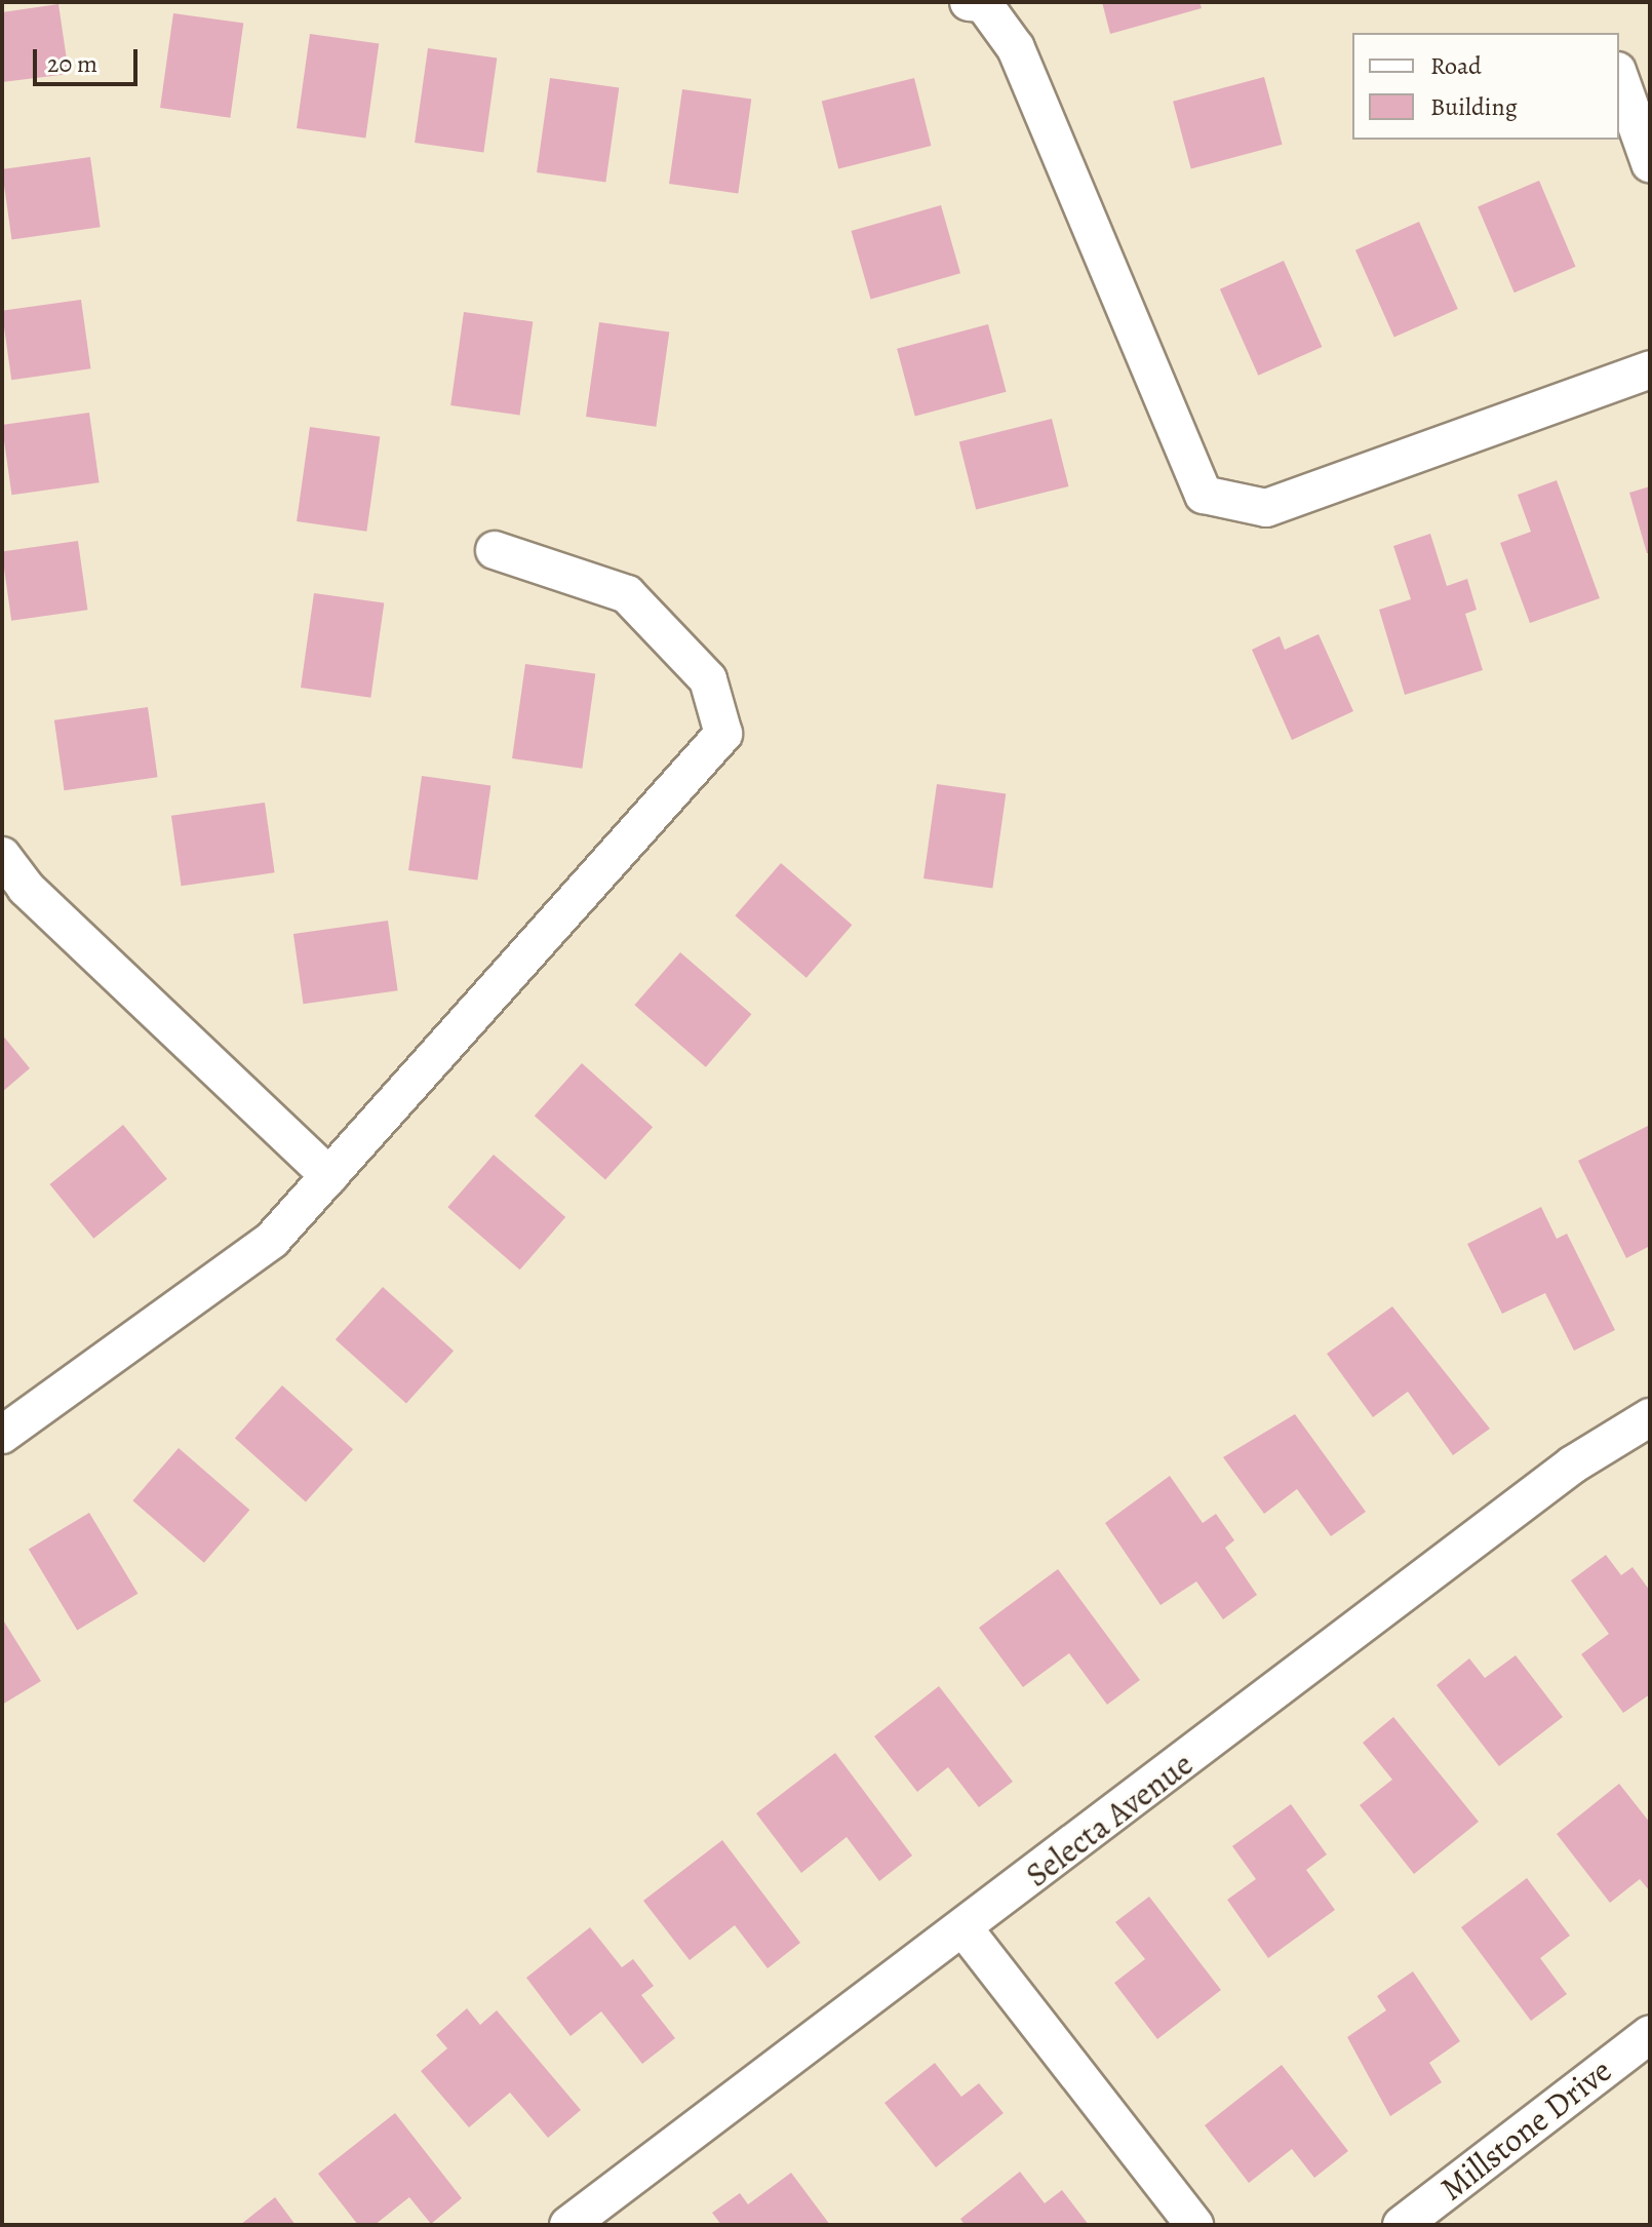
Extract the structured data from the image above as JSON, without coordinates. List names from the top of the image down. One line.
{"streets":{"street":["Selecta Avenue","Millstone Drive"]},"legend":["Road","Building"],"scale_bar":"20 m"}
